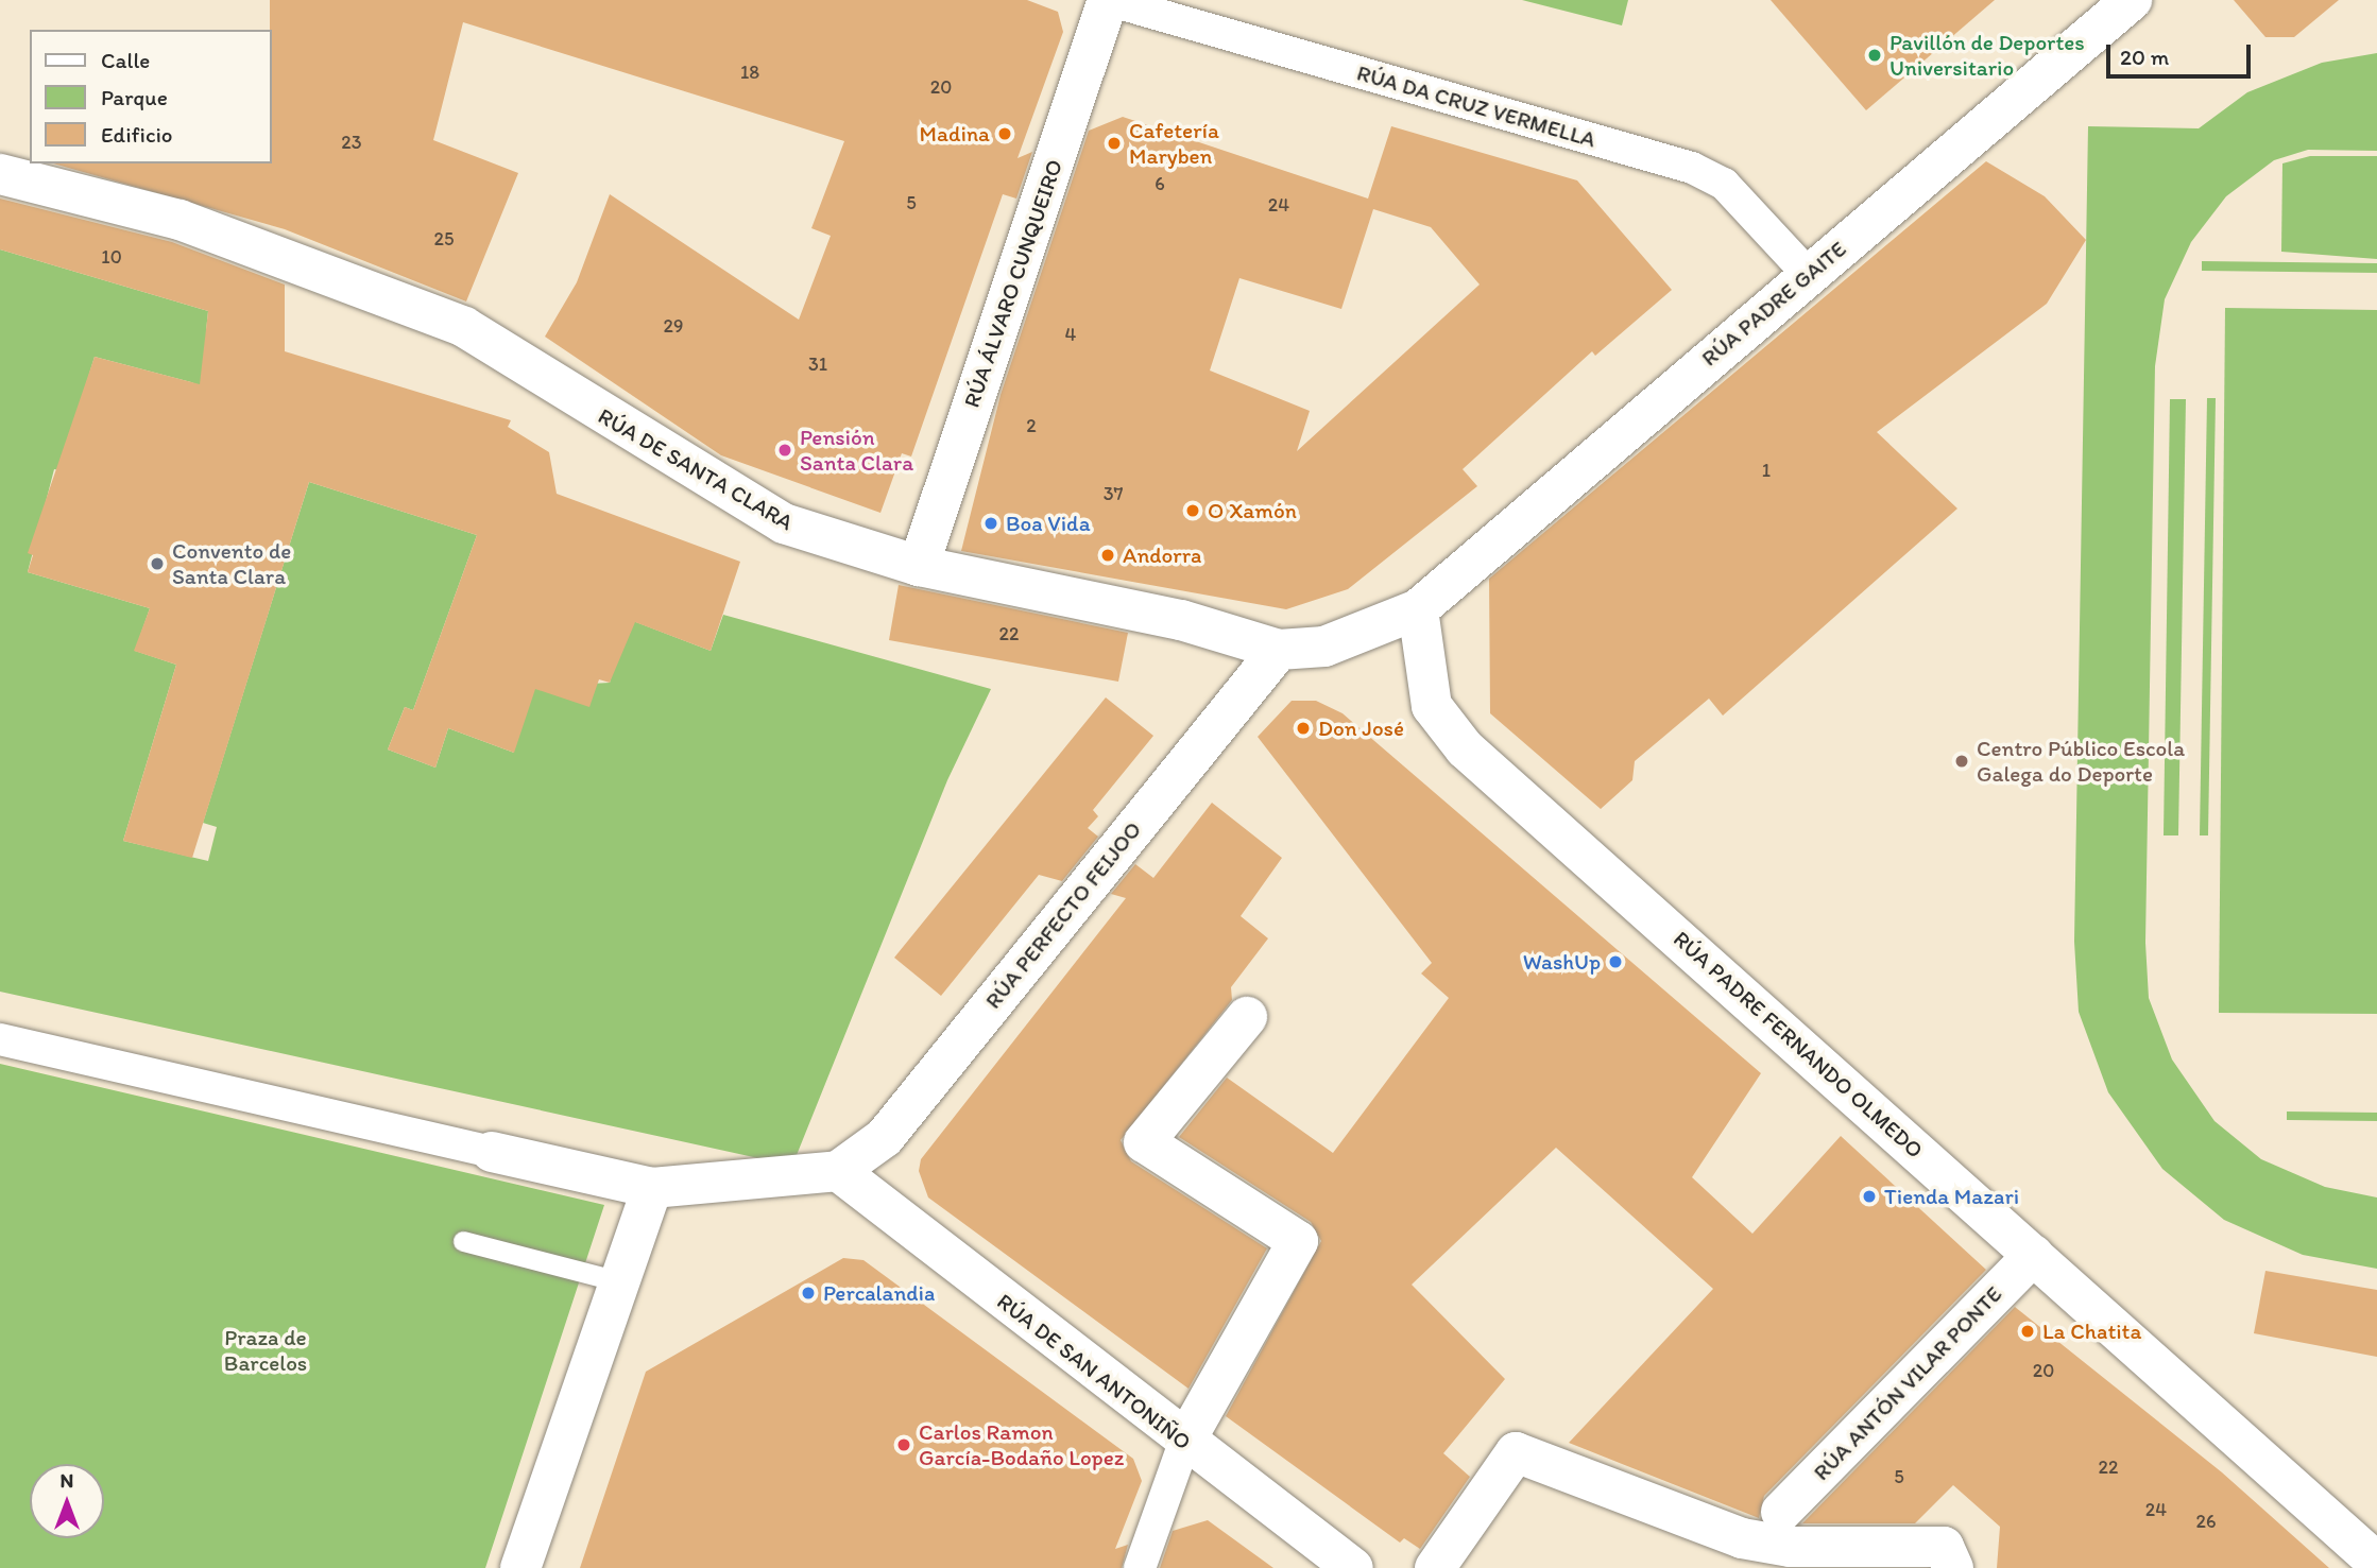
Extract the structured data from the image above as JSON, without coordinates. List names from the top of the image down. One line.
{"streets":{"street":["RÚA DA CRUZ VERMELLA","RÚA ÁLVARO CUNQUEIRO","RÚA PADRE GAITE","RÚA DE SANTA CLARA","RÚA PERFECTO FEIJOO","RÚA PADRE FERNANDO OLMEDO","RÚA DE SAN ANTONIÑO","RÚA ANTÓN VILAR PONTE"]},"crossings":[["RÚA DA CRUZ VERMELLA","RÚA ÁLVARO CUNQUEIRO"],["RÚA DA CRUZ VERMELLA","RÚA PADRE GAITE"],["RÚA ÁLVARO CUNQUEIRO","RÚA DE SANTA CLARA"],["RÚA PADRE GAITE","RÚA DE SANTA CLARA"],["RÚA PADRE GAITE","RÚA PADRE FERNANDO OLMEDO"],["RÚA DE SANTA CLARA","RÚA PERFECTO FEIJOO"],["RÚA DE SANTA CLARA","RÚA PADRE FERNANDO OLMEDO"],["RÚA PERFECTO FEIJOO","RÚA DE SAN ANTONIÑO"],["RÚA PADRE FERNANDO OLMEDO","RÚA ANTÓN VILAR PONTE"]],"parks":["Praza de Barcelos"],"places":["Pavillón de Deportes Universitario","Madina","Cafetería Maryben","Pensión Santa Clara","O Xamón","Boa Vida","Andorra","Convento de Santa Clara","Don José","Centro Público Escola Galega do Deporte","WashUp","Tienda Mazari","Percalandia","La Chatita","Carlos Ramon García-Bodaño Lopez"],"house_numbers":["18","20","23","6","5","24","25","10","29","4","31","2","1","37","22","20","22","5","24","26"],"legend":["Calle","Parque","Edificio"],"scale_bar":"20 m","north":"top"}
